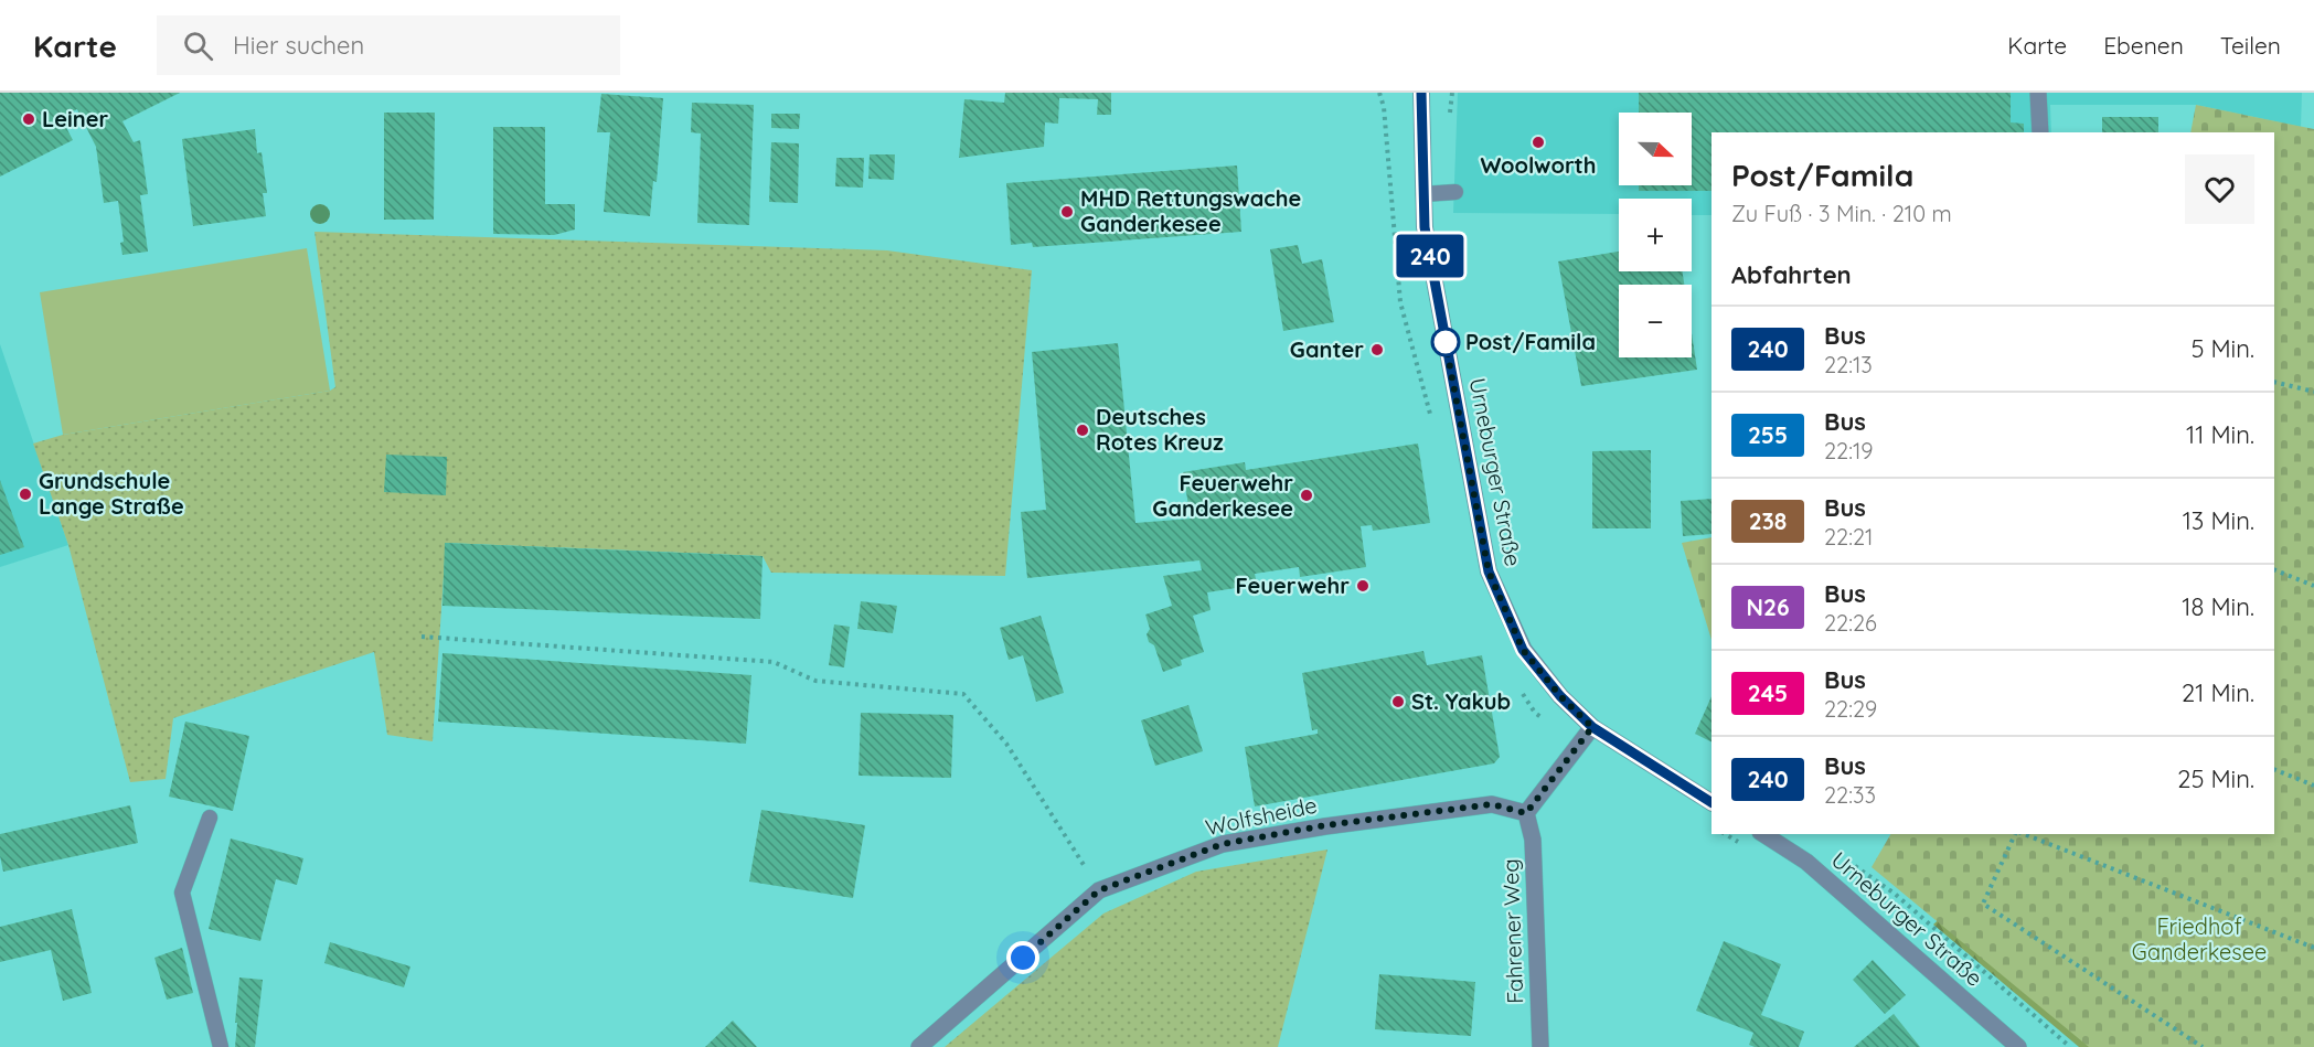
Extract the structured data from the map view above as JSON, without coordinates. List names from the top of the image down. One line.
{"streets":{"street":["Urneburger Straße","Wolfsheide","Fahrener Weg"]},"crossings":[["Wolfsheide","Fahrener Weg"]],"parks":["Friedhof Ganderkesee"],"places":["Leiner","Woolworth","MHD Rettungswache Ganderkesee","Post/Famila","Ganter","Deutsches Rotes Kreuz","Grundschule Lange Straße","Feuerwehr Ganderkesee","Feuerwehr","St. Yakub"],"lines":["bus line 240"],"north":"right","page":{"header":"Karte","search":"Hier suchen","nav":["Karte","Ebenen","Teilen"],"on_map":"240","map_buttons":["+","−"],"heading":[["Post/Famila","Zu Fuß · 3 Min. · 210 m"],"Abfahrten"],"list":[{"mark":"240","name":"Bus","note":"22:13","value":"5 Min."},{"mark":"255","name":"Bus","note":"22:19","value":"11 Min."},{"mark":"238","name":"Bus","note":"22:21","value":"13 Min."},{"mark":"N26","name":"Bus","note":"22:26","value":"18 Min."},{"mark":"245","name":"Bus","note":"22:29","value":"21 Min."},{"mark":"240","name":"Bus","note":"22:33","value":"25 Min."}]}}
